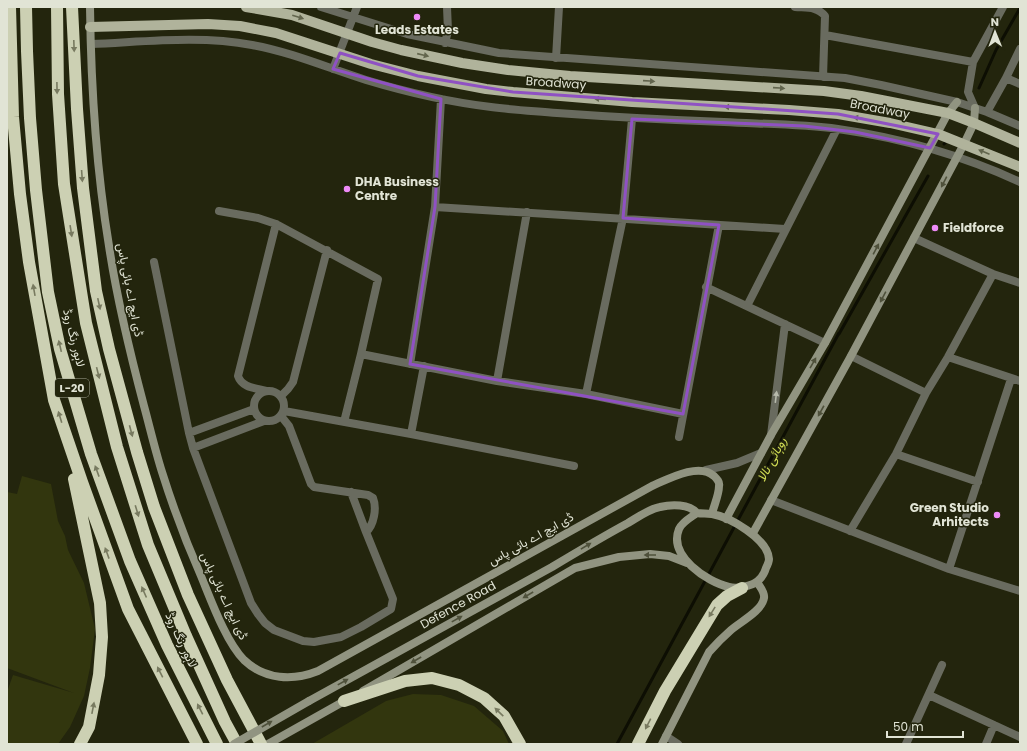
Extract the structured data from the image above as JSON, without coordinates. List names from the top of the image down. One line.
{"streets":{"highway":["لاہور رنگ روڈ","L-20"],"main road":["Broadway","ڈی ایچ اے بائی پاس","Defence Road"]},"crossings":[["Broadway","ڈی ایچ اے بائی پاس"],["لاہور رنگ روڈ","Defence Road"]],"water":["روہائی نالا"],"places":["Leads Estates","DHA Business Centre","Fieldforce","Green Studio Arhitects"],"scale_bar":"50 m","north":"top"}
